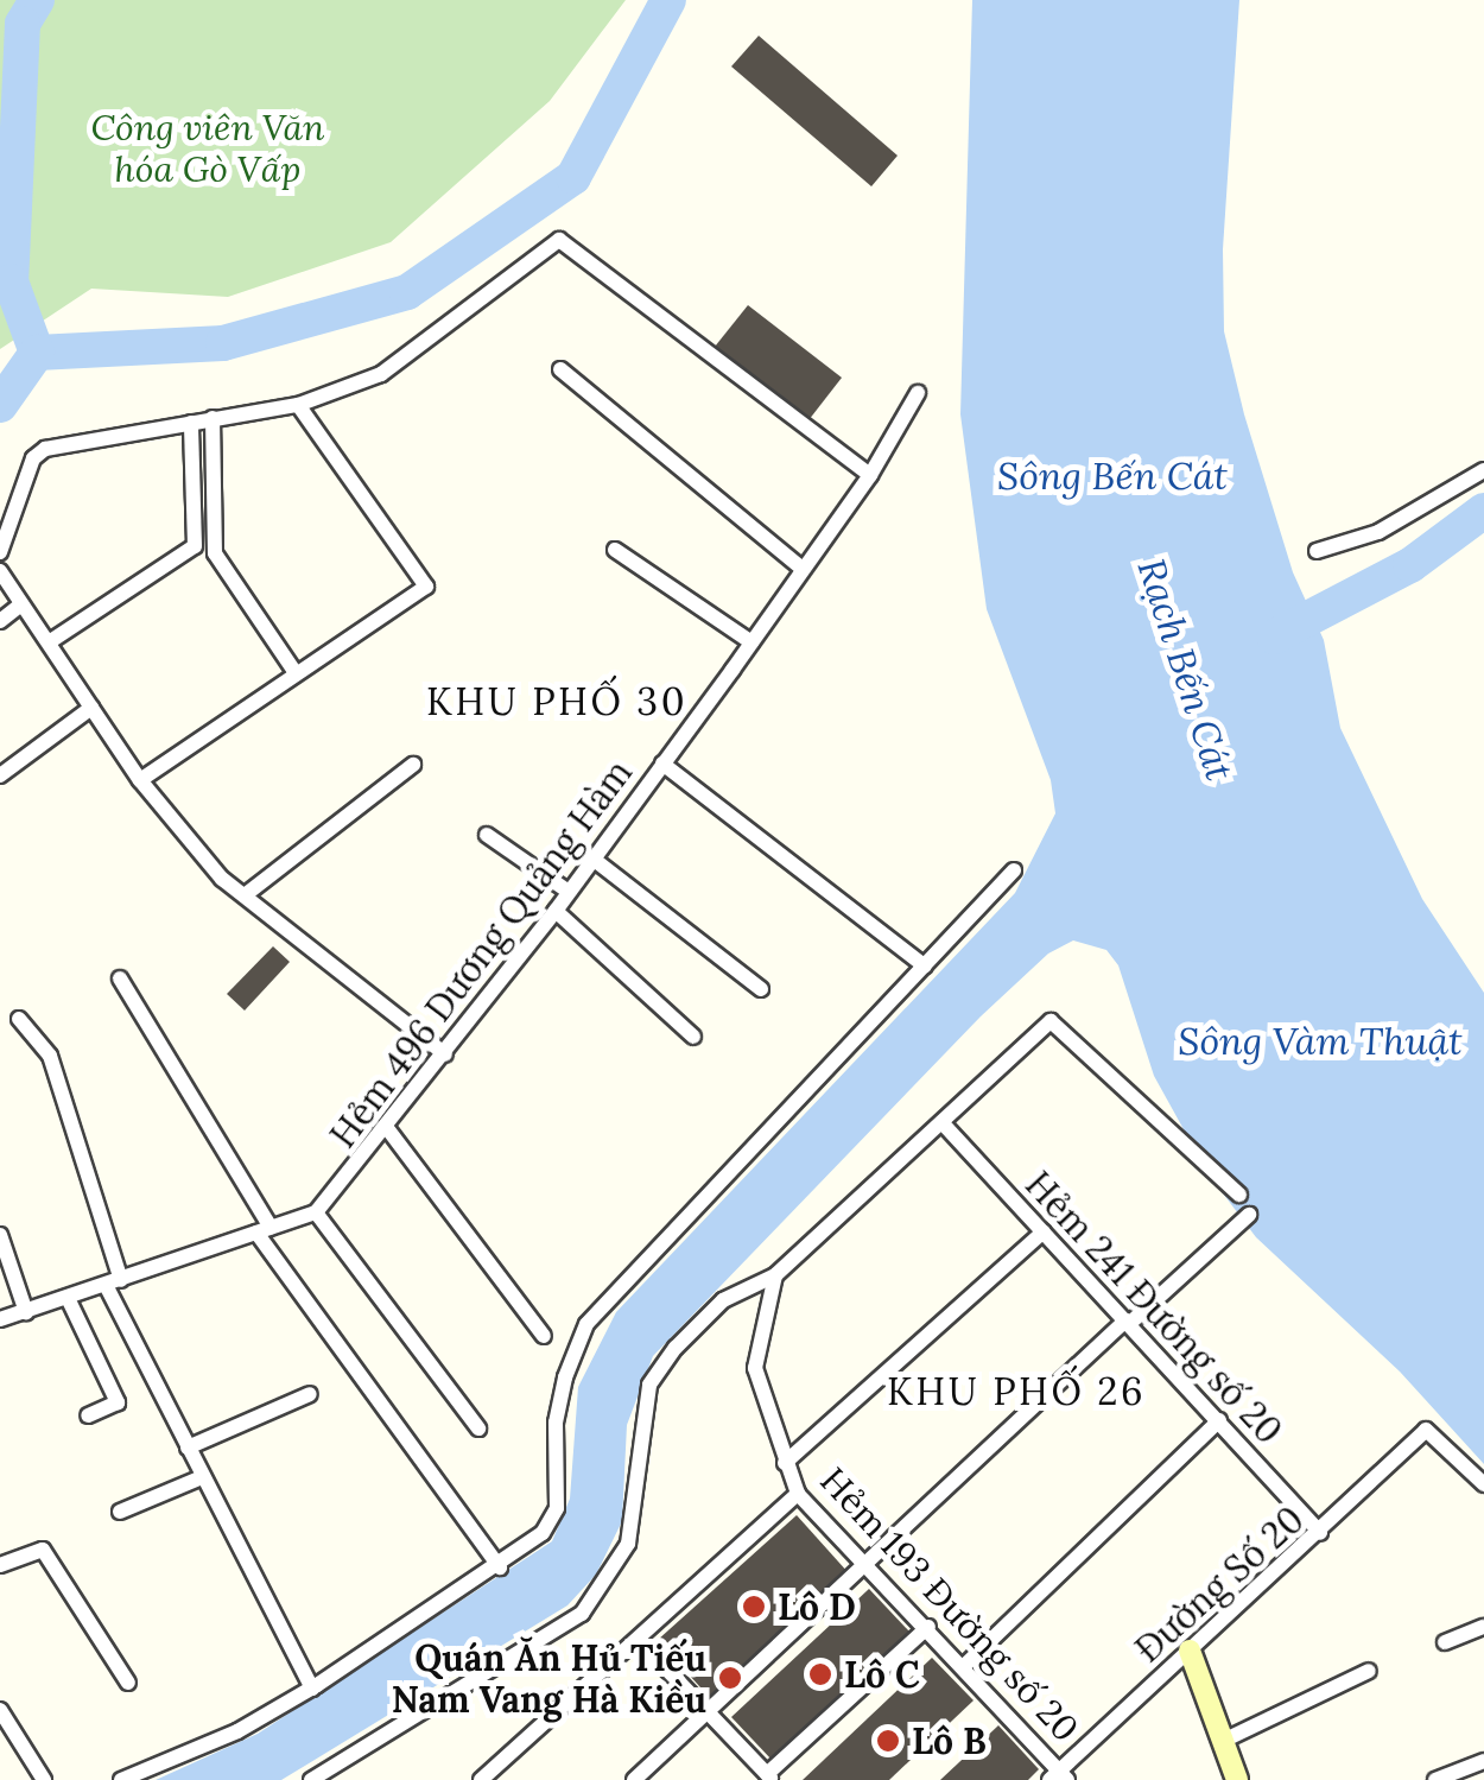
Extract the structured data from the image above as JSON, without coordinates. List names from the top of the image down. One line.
{"streets":{"street":["Hẻm 496 Dương Quảng Hàm","Hẻm 241 Đường số 20","Đường Số 20","Hẻm 193 Đường số 20"]},"crossings":[["Hẻm 241 Đường số 20","Đường Số 20"],["Đường Số 20","Hẻm 193 Đường số 20"]],"districts":["KHU PHỐ 30","KHU PHỐ 26"],"water":["Sông Bến Cát","Rạch Bến Cát","Sông Vàm Thuật"],"parks":["Công viên Văn hóa Gò Vấp"],"places":["Lô D","Lô C","Quán Ăn Hủ Tiếu Nam Vang Hà Kiều","Lô B"]}
